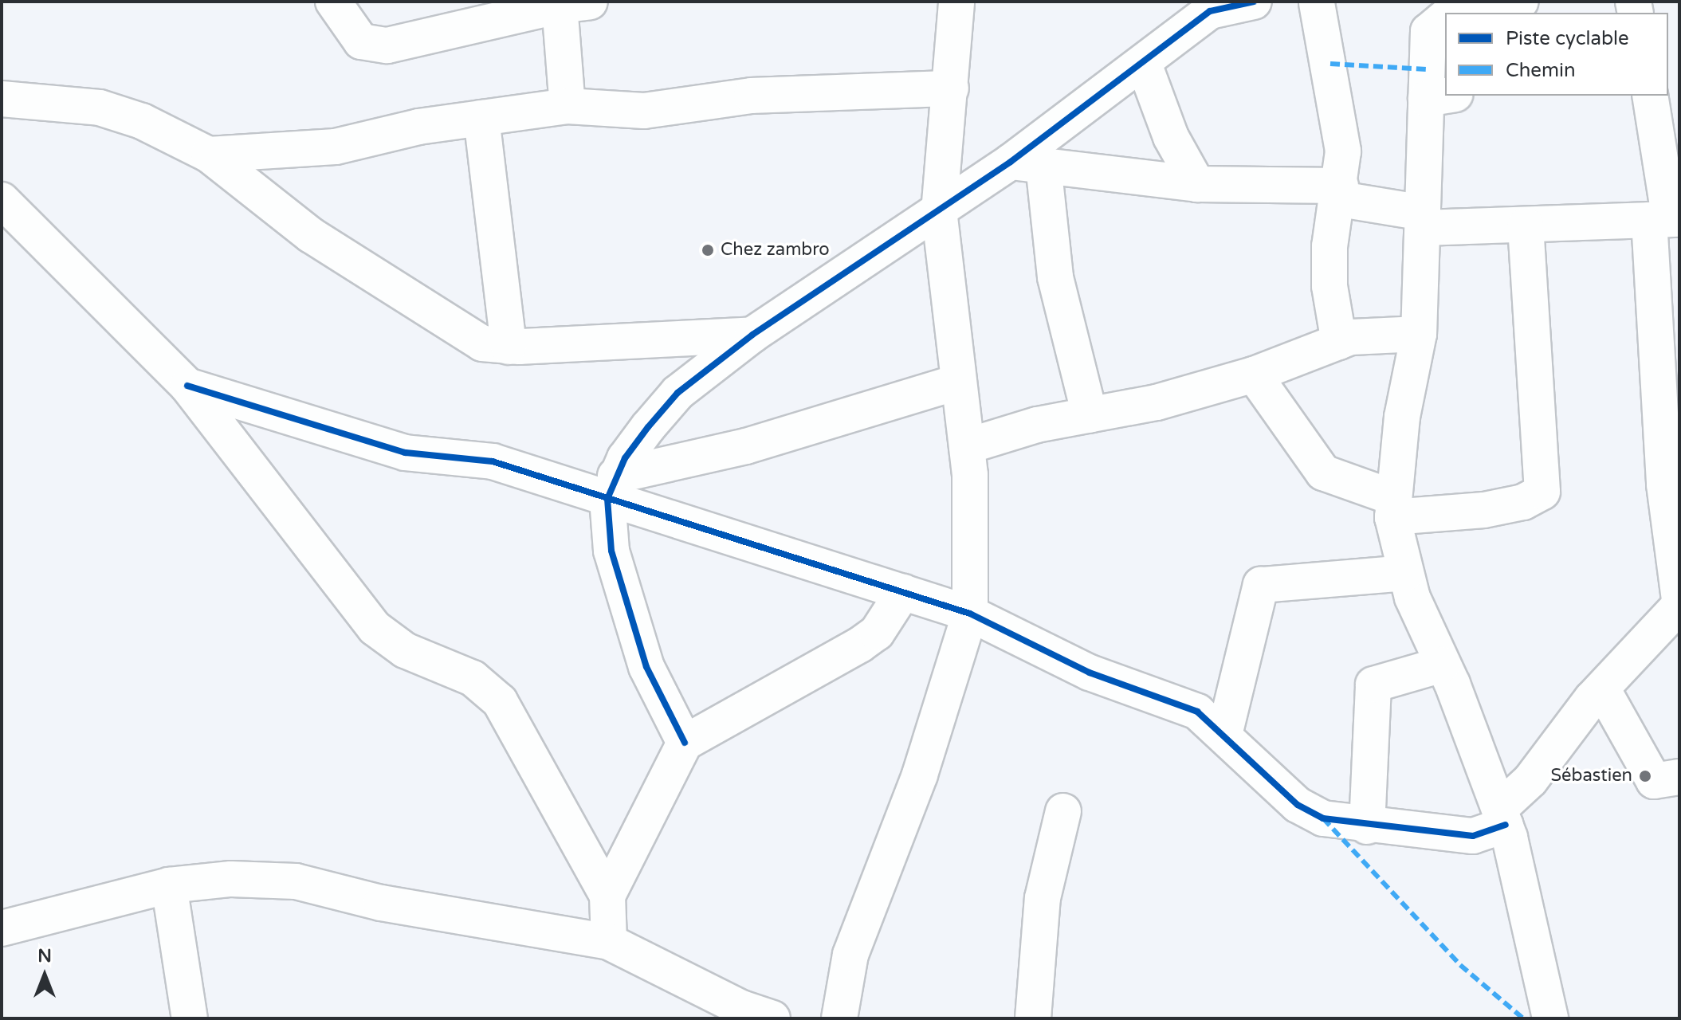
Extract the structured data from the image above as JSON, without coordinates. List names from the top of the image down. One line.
{"places":["Chez zambro","Sébastien"],"legend":["Piste cyclable","Chemin"],"north":"top"}
